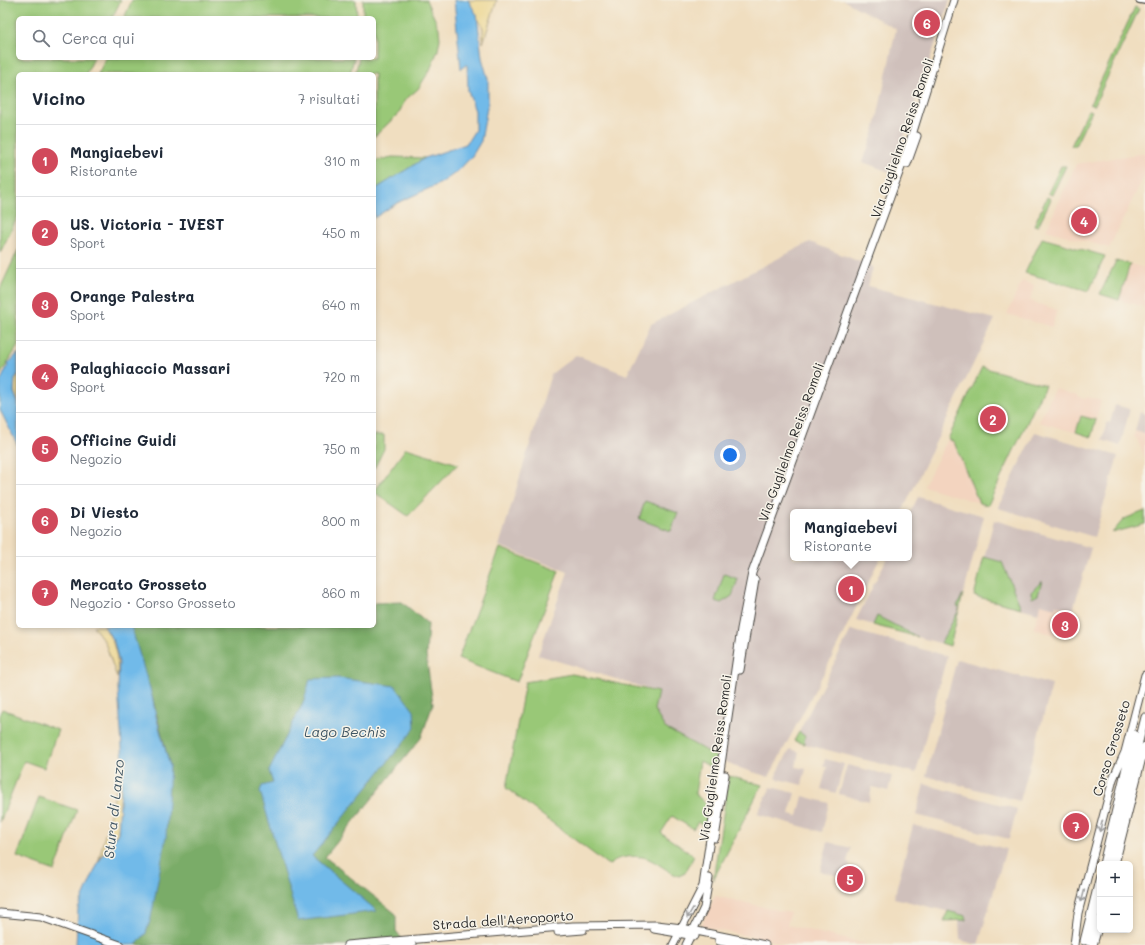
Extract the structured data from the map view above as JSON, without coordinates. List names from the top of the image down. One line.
{"streets":{"main road":["Via Guglielmo Reiss Romoli","Corso Grosseto","Strada dell'Aeroporto"]},"water":["Lago Bechis","Stura di Lanzo"],"page":{"pins":["6","4","2","1","3","7","5"],"search":"Cerca qui","heading":["Vicino","7 risultati"],"list":[{"mark":"1","name":"Mangiaebevi","note":"Ristorante","value":"310 m"},{"mark":"2","name":"US. Victoria - IVEST","note":"Sport","value":"450 m"},{"mark":"3","name":"Orange Palestra","note":"Sport","value":"640 m"},{"mark":"4","name":"Palaghiaccio Massari","note":"Sport","value":"720 m"},{"mark":"5","name":"Officine Guidi","note":"Negozio","value":"750 m"},{"mark":"6","name":"Di Viesto","note":"Negozio","value":"800 m"},{"mark":"7","name":"Mercato Grosseto","note":"Negozio · Corso Grosseto","value":"860 m"}],"popup":["Mangiaebevi","Ristorante"],"map_buttons":["+","−"]}}
